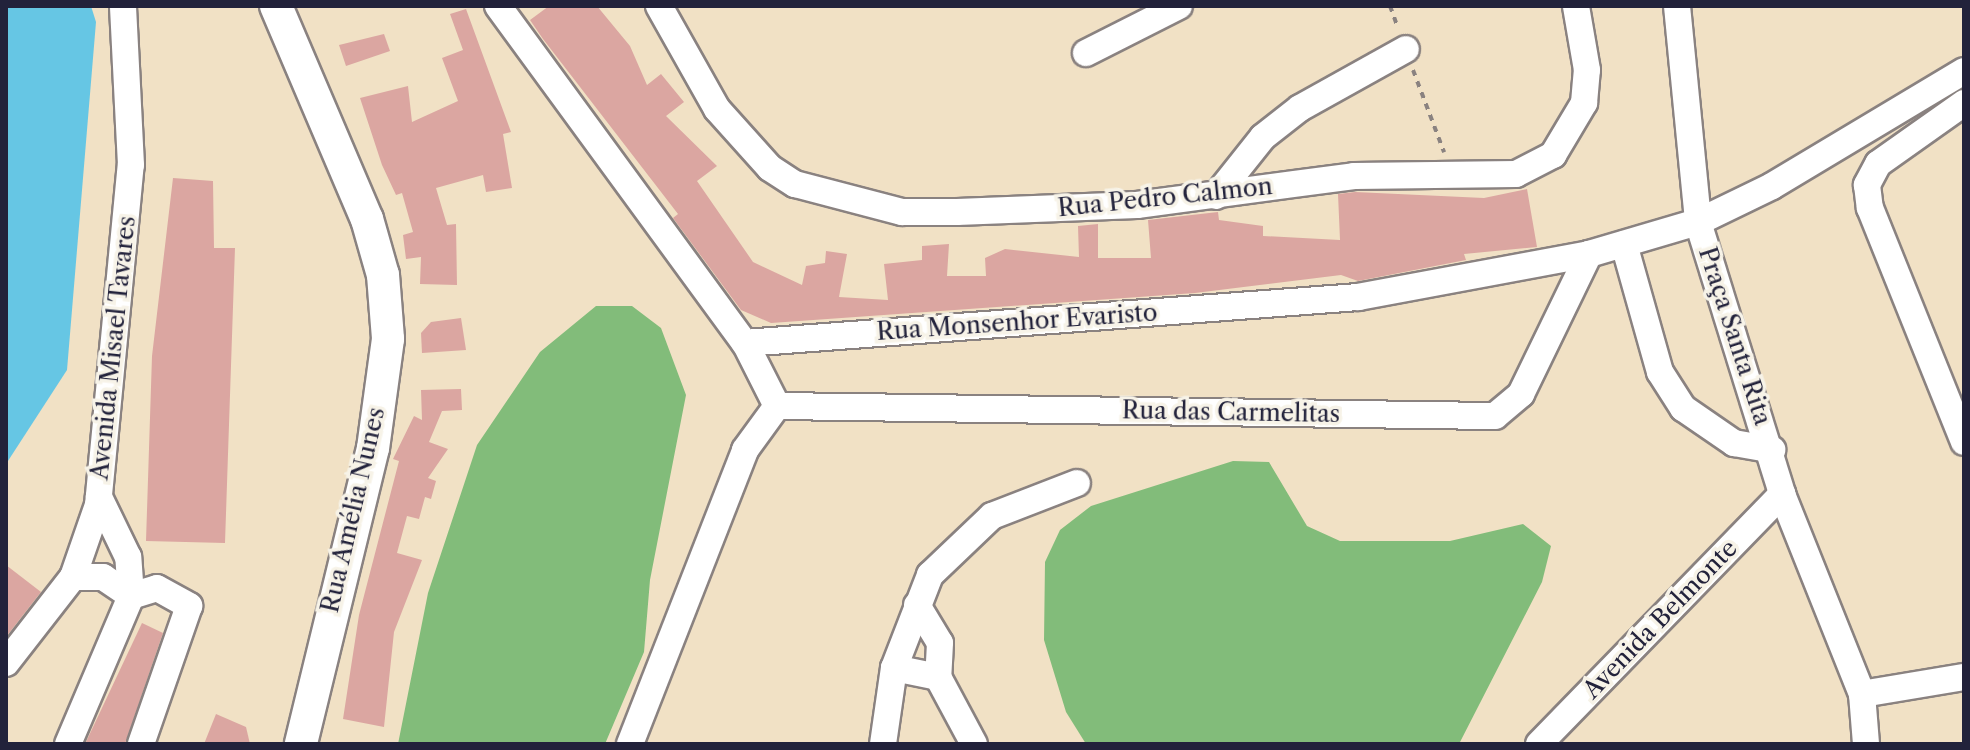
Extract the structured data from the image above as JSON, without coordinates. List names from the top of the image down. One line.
{"streets":{"main road":["Rua Amélia Nunes"],"street":["Rua Pedro Calmon","Rua Monsenhor Evaristo","Praça Santa Rita","Avenida Misael Tavares","Rua das Carmelitas","Avenida Belmonte"]},"crossings":[["Rua Monsenhor Evaristo","Praça Santa Rita"],["Rua Monsenhor Evaristo","Rua das Carmelitas"],["Praça Santa Rita","Avenida Belmonte"]]}
